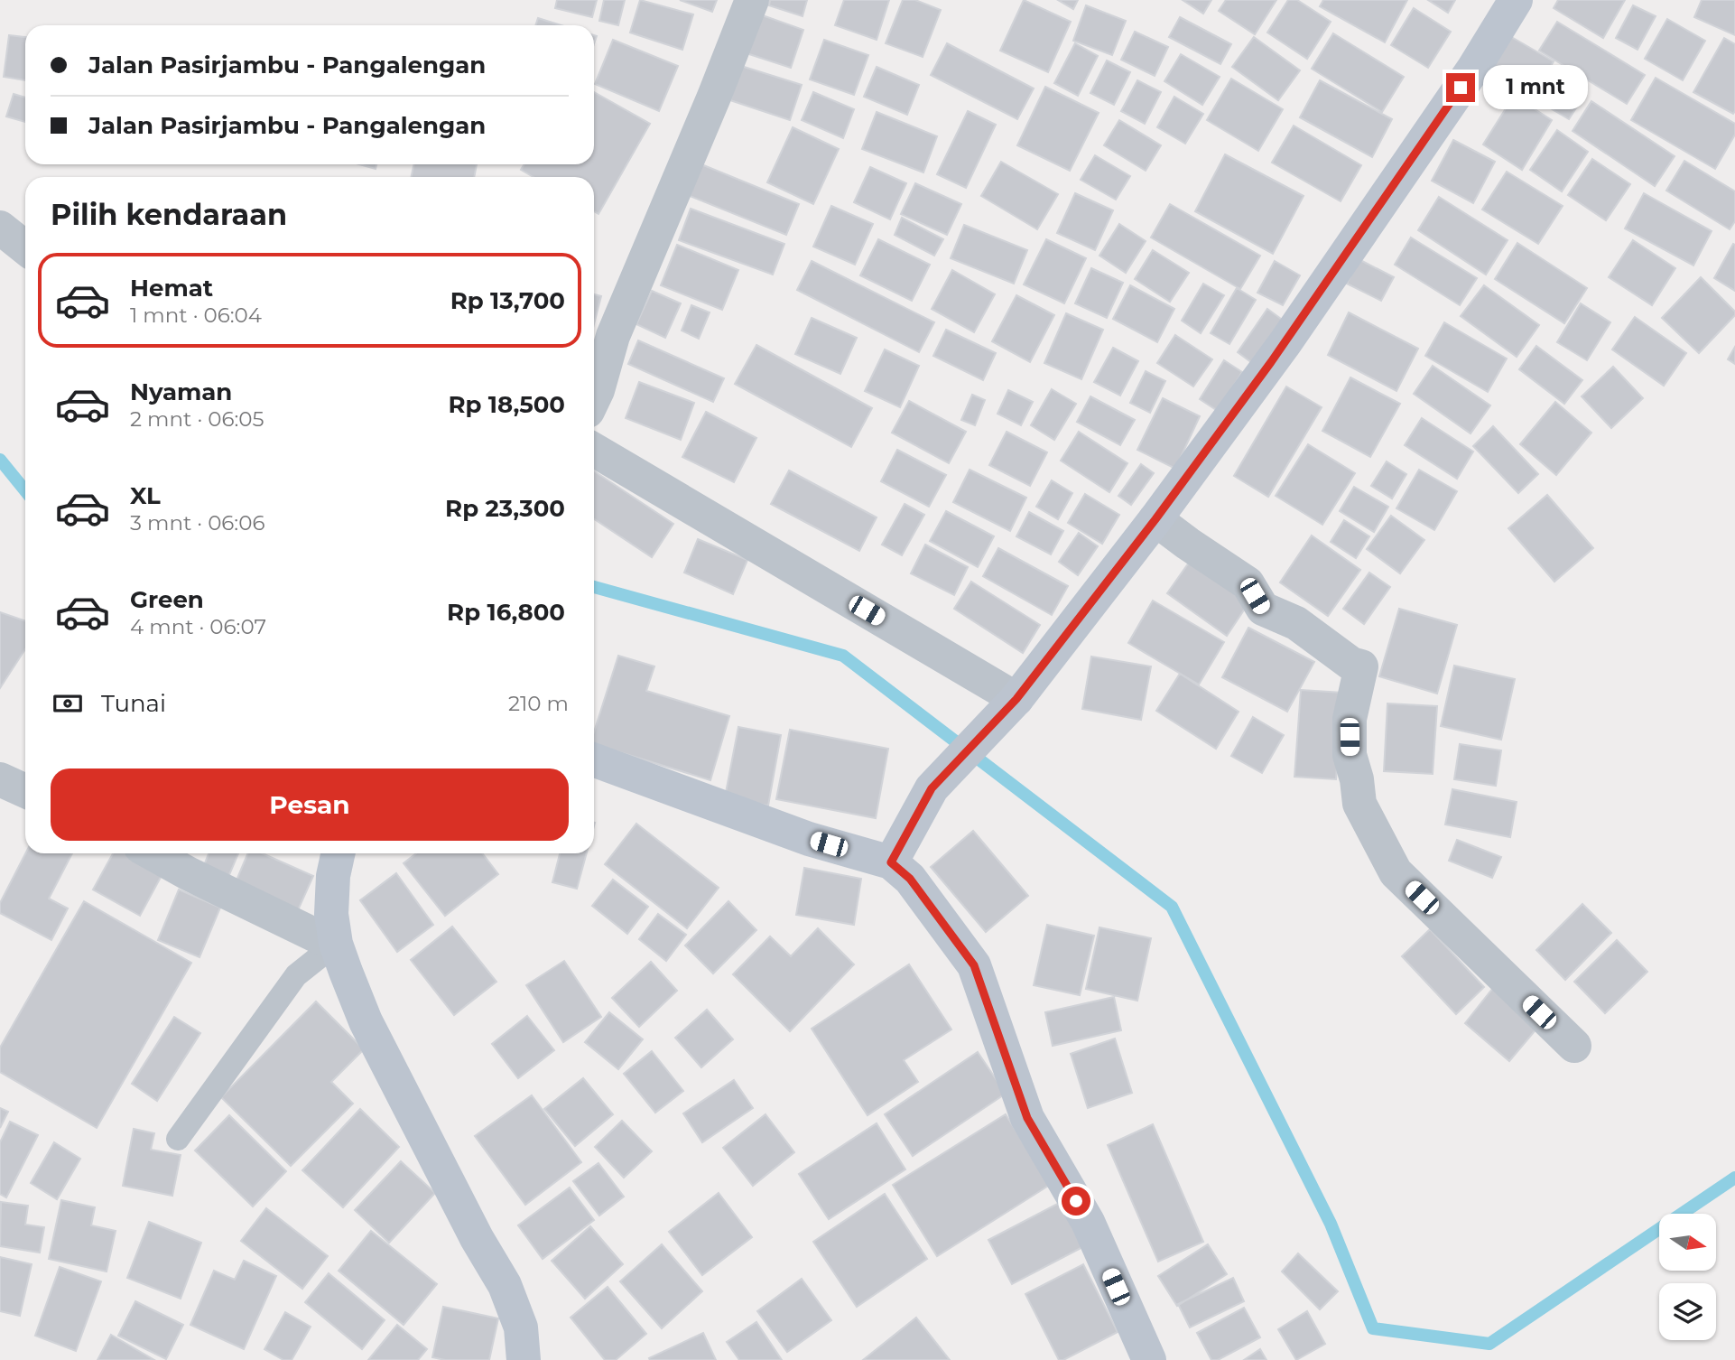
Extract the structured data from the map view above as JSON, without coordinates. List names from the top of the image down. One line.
{"north":"right","page":{"banner":["Jalan Pasirjambu - Pangalengan","Jalan Pasirjambu - Pangalengan"],"bubble":"1 mnt","heading":"Pilih kendaraan","list":[{"name":"Hemat","note":"1 mnt · 06:04","value":"Rp 13,700"},{"name":"Nyaman","note":"2 mnt · 06:05","value":"Rp 18,500"},{"name":"XL","note":"3 mnt · 06:06","value":"Rp 23,300"},{"name":"Green","note":"4 mnt · 06:07","value":"Rp 16,800"}],"pay":["Tunai","210 m"],"buttons":"Pesan"}}
